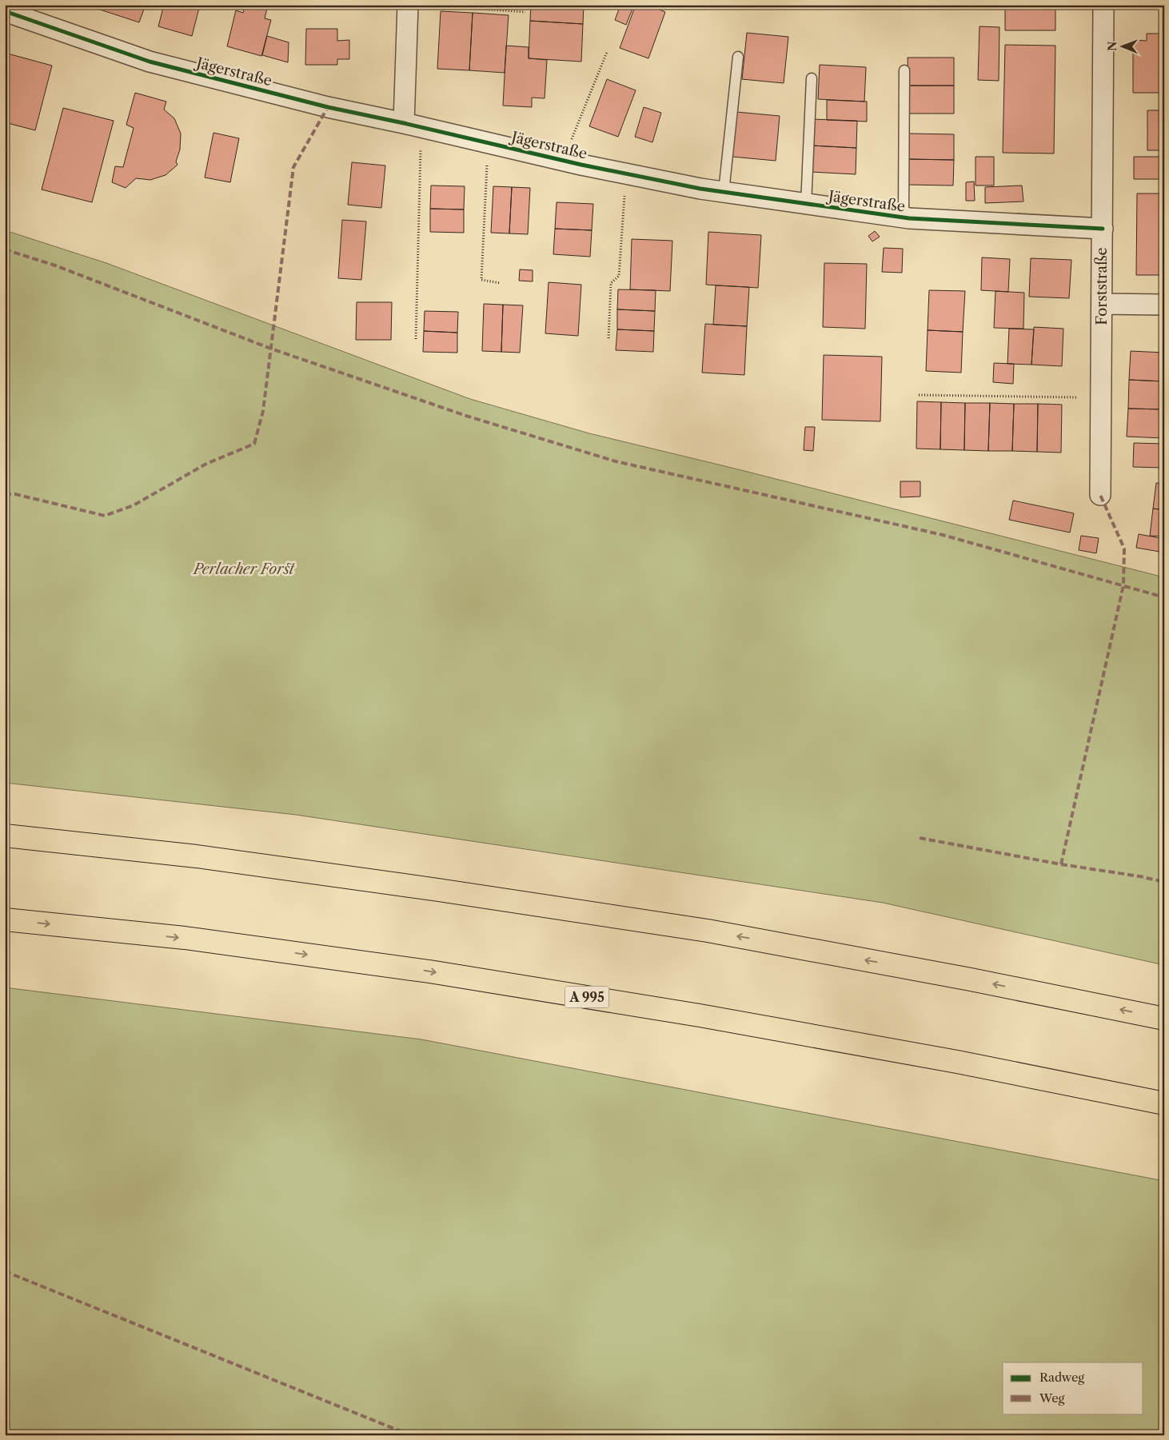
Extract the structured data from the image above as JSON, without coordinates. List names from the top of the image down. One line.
{"streets":{"highway":["A 995"],"street":["Jägerstraße","Forststraße"]},"crossings":[["Jägerstraße","Forststraße"]],"parks":["Perlacher Forst"],"legend":["Radweg","Weg"],"north":"left"}
